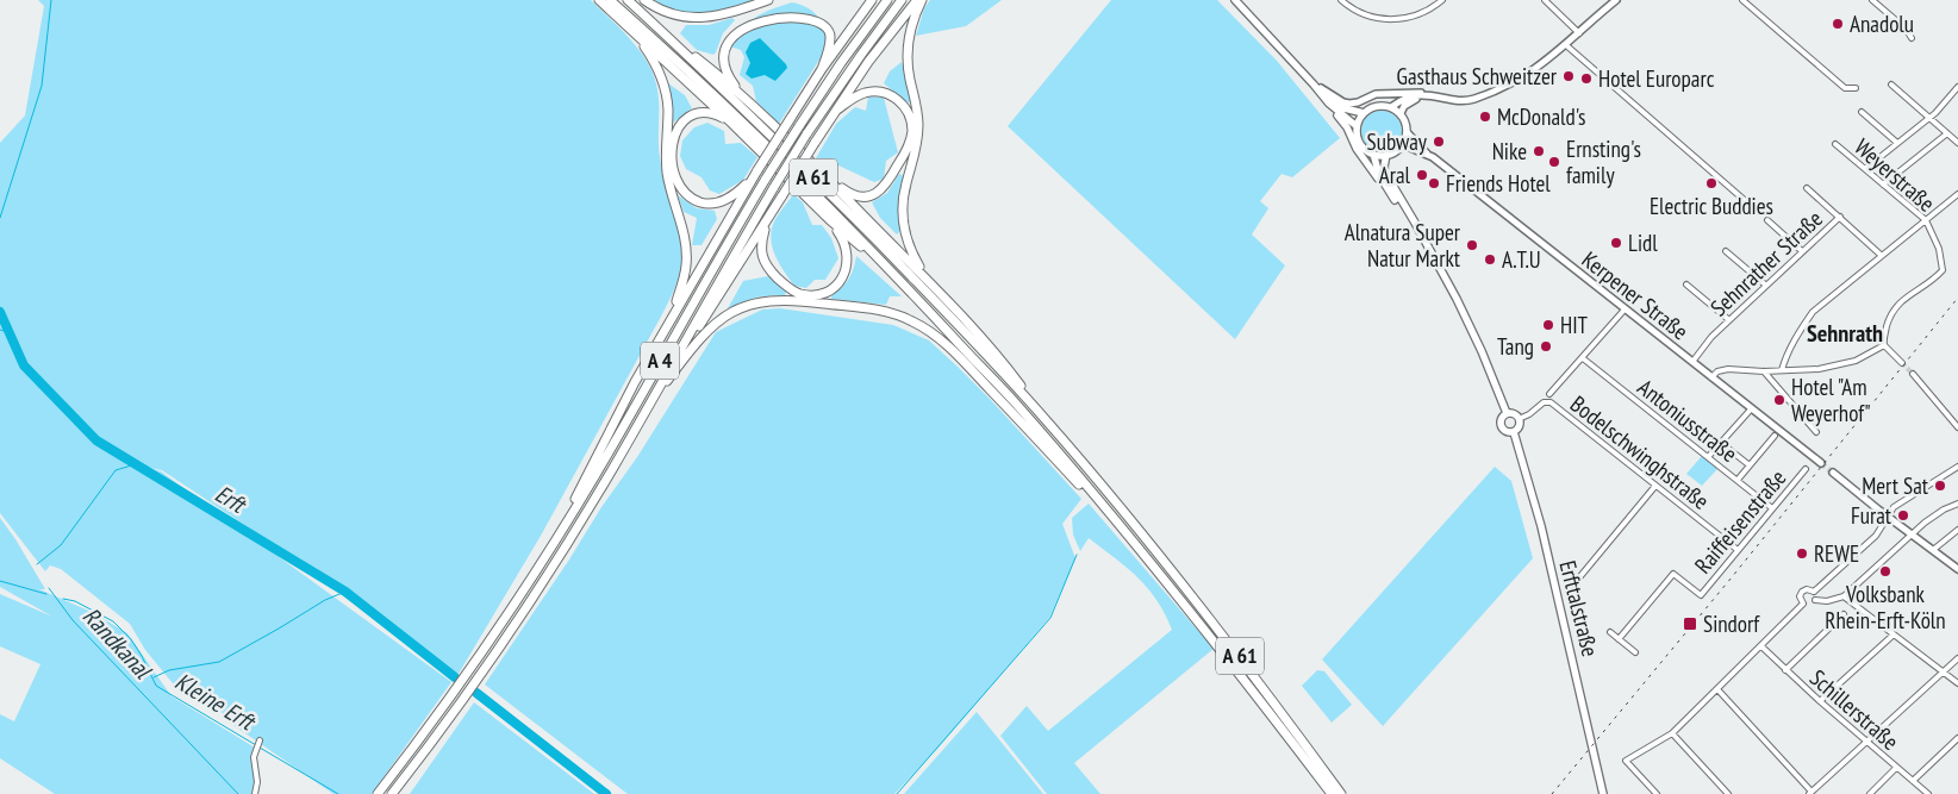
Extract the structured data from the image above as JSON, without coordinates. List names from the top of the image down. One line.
{"streets":{"highway":["A 61","A 4"],"main road":["Erfttalstraße"],"street":["Weyerstraße","Sehnrather Straße","Kerpener Straße","Antoniusstraße","Bodelschwinghstraße","Raiffeisenstraße","Schillerstraße"]},"crossings":[["Sehnrather Straße","Kerpener Straße"],["Antoniusstraße","Raiffeisenstraße"],["Bodelschwinghstraße","Raiffeisenstraße"],["Bodelschwinghstraße","Erfttalstraße"]],"districts":["Sehnrath"],"water":["Erft","Randkanal","Kleine Erft"],"places":{"other":["Anadolu","Gasthaus Schweitzer","Hotel Europarc","McDonald's","Subway","Nike","Ernsting's family","Aral","Friends Hotel","Electric Buddies","Lidl","Alnatura Super Natur Markt","A.T.U","HIT","Tang","Hotel \"Am Weyerhof\"","Mert Sat","Furat","REWE","Volksbank Rhein-Erft-Köln"],"transit":["Sindorf"]}}
